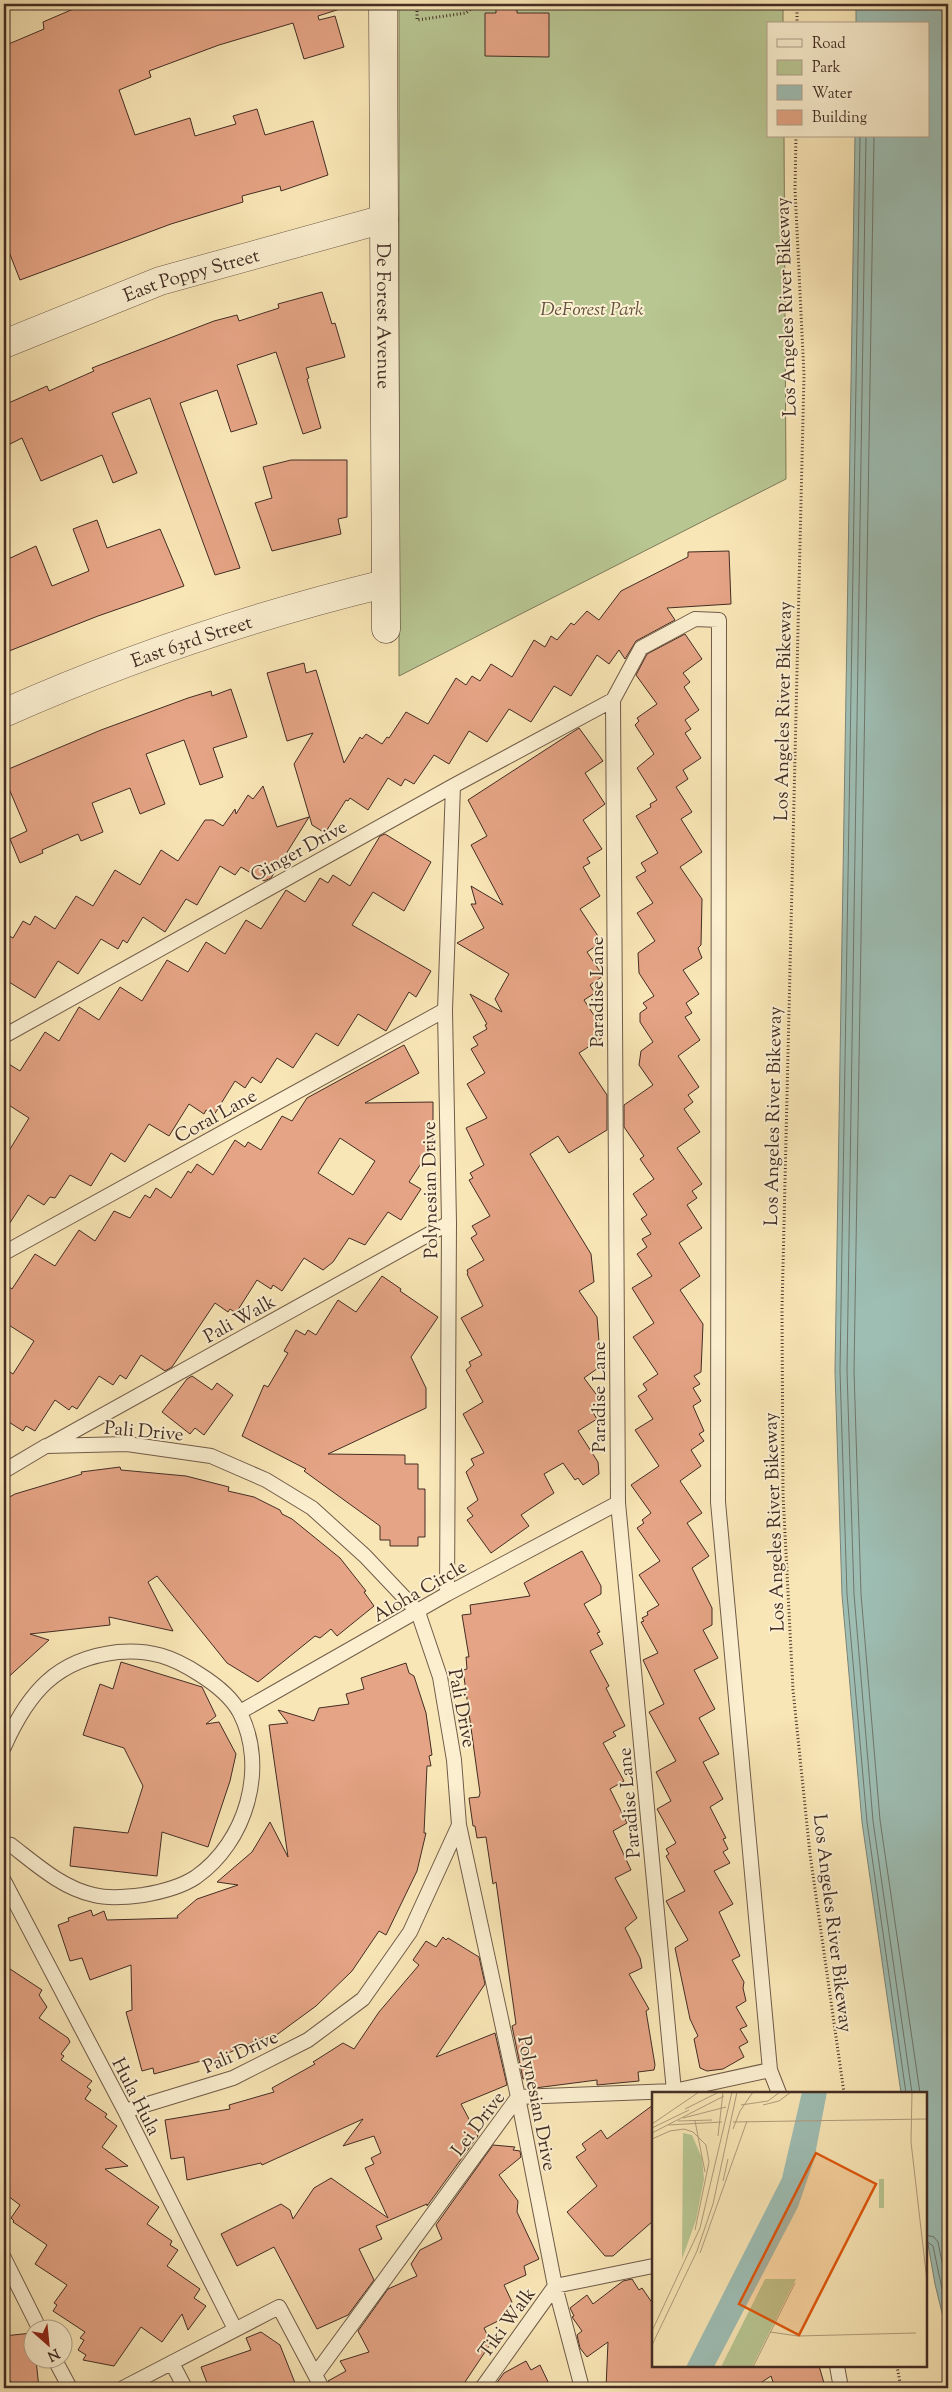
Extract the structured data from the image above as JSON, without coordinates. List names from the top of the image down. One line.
{"streets":{"street":["East Poppy Street","De Forest Avenue","East 63rd Street"],"lane":["Ginger Drive","Paradise Lane","Coral Lane","Polynesian Drive","Pali Walk","Pali Drive","Aloha Circle","Hula Hula","Lei Drive","Tiki Walk"],"path":["Los Angeles River Bikeway"]},"crossings":[["East Poppy Street","De Forest Avenue"],["De Forest Avenue","East 63rd Street"],["Ginger Drive","Paradise Lane"],["Ginger Drive","Polynesian Drive"],["Paradise Lane","Aloha Circle"],["Paradise Lane","Lei Drive"],["Coral Lane","Polynesian Drive"],["Polynesian Drive","Pali Walk"],["Polynesian Drive","Pali Drive"],["Polynesian Drive","Aloha Circle"],["Polynesian Drive","Lei Drive"],["Polynesian Drive","Tiki Walk"],["Pali Walk","Pali Drive"],["Pali Drive","Aloha Circle"],["Pali Drive","Hula Hula"]],"parks":["DeForest Park"],"legend":["Road","Park","Water","Building"],"north":"bottom right"}
